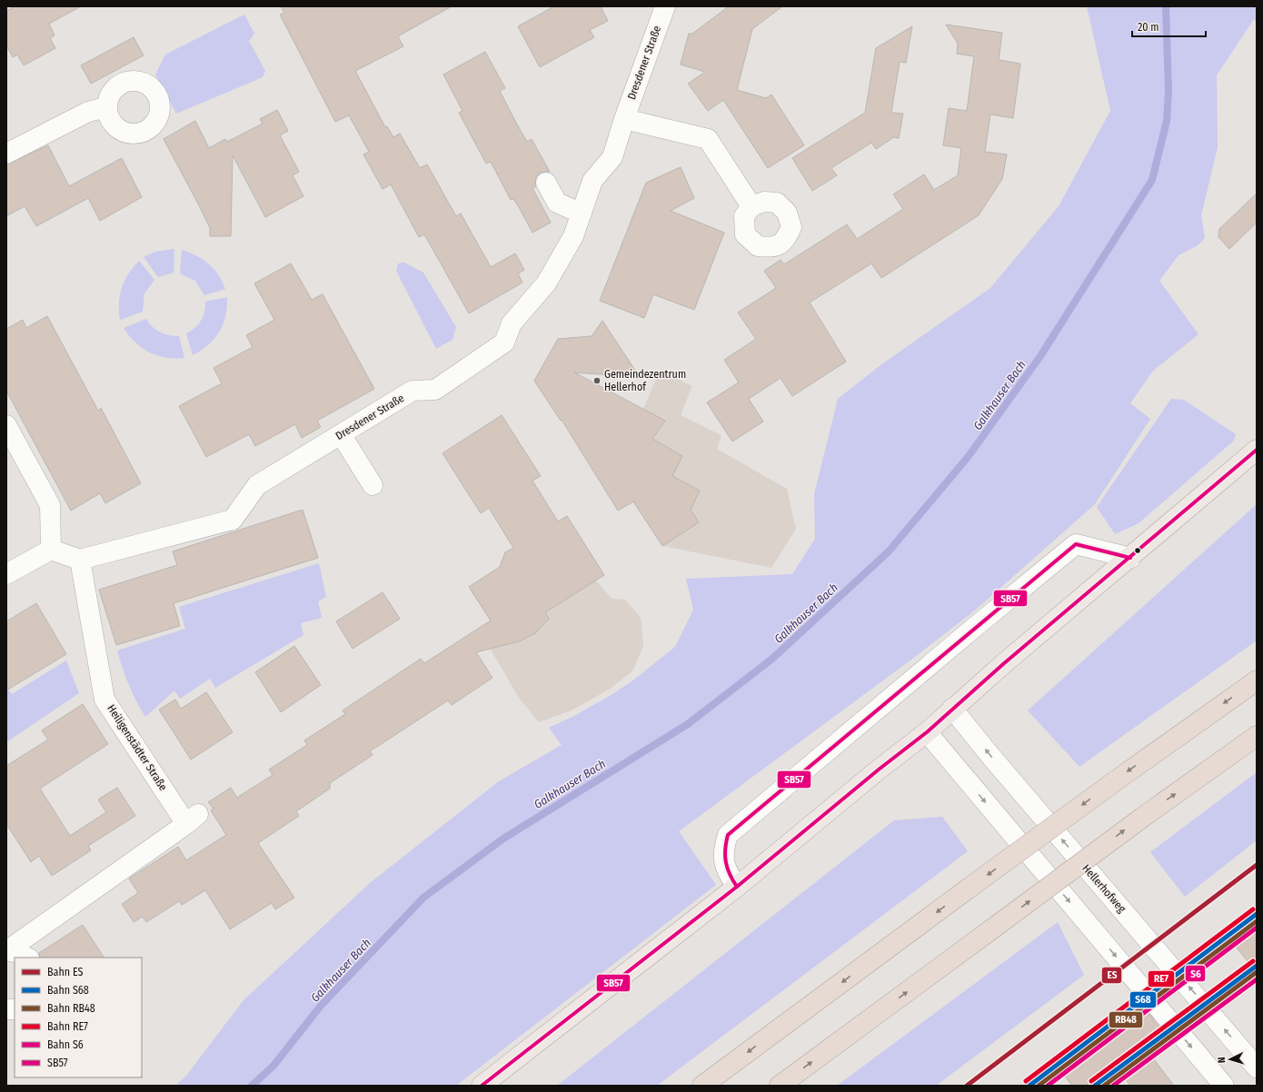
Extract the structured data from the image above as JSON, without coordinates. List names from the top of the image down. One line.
{"streets":{"street":["Dresdener Straße","Heiligenstädter Straße","Hellerhofweg"]},"crossings":[["Dresdener Straße","Heiligenstädter Straße"]],"water":["Galkhauser Bach"],"places":["Gemeindezentrum Hellerhof"],"lines":["transit line SB57","rail line ES","rail line RE7","rail line S68","rail line RB48","rail line S6"],"legend":["Bahn ES","Bahn S68","Bahn RB48","Bahn RE7","Bahn S6","SB57"],"scale_bar":"20 m","north":"left"}
